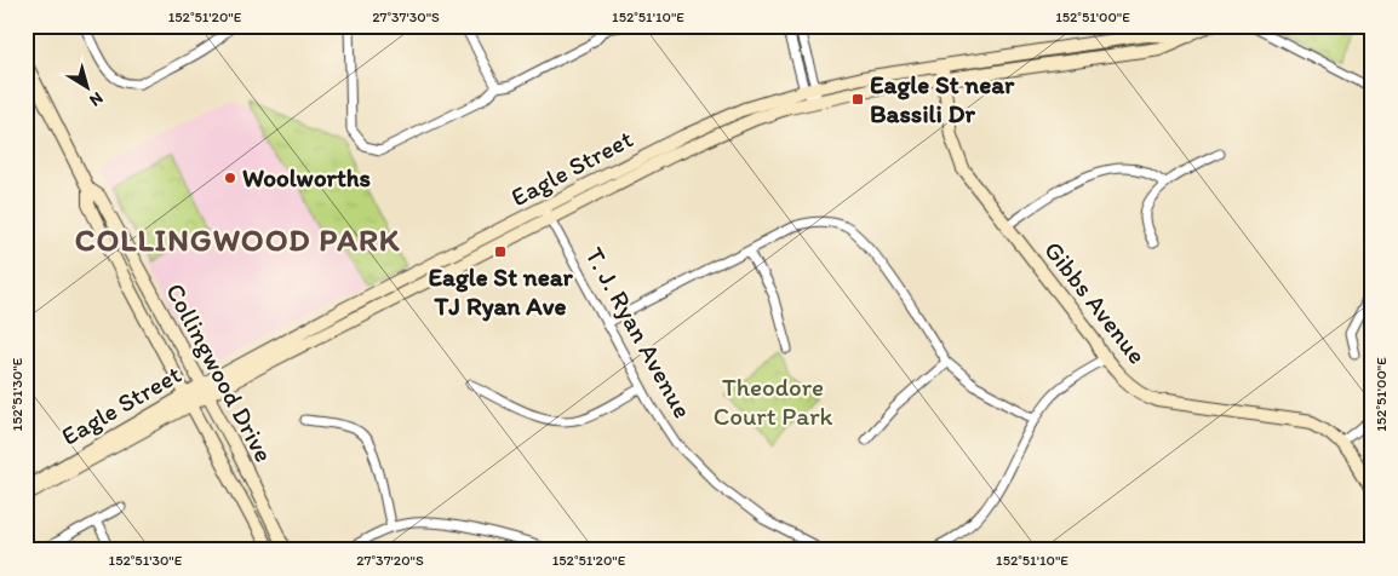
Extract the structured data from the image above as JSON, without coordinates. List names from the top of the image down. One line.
{"streets":{"street":["Eagle Street","Gibbs Avenue","T. J. Ryan Avenue","Collingwood Drive"]},"crossings":[["Eagle Street","Gibbs Avenue"],["Eagle Street","T. J. Ryan Avenue"],["Eagle Street","Collingwood Drive"]],"districts":["COLLINGWOOD PARK"],"parks":["Theodore Court Park"],"places":{"transit":["Eagle St near Bassili Dr","Eagle St near TJ Ryan Ave"],"other":["Woolworths"]},"north":"bottom right","coordinates":["152°51'20\"E","27°37'30\"S","152°51'10\"E","152°51'00\"E","152°51'30\"E","27°37'20\"S"]}
